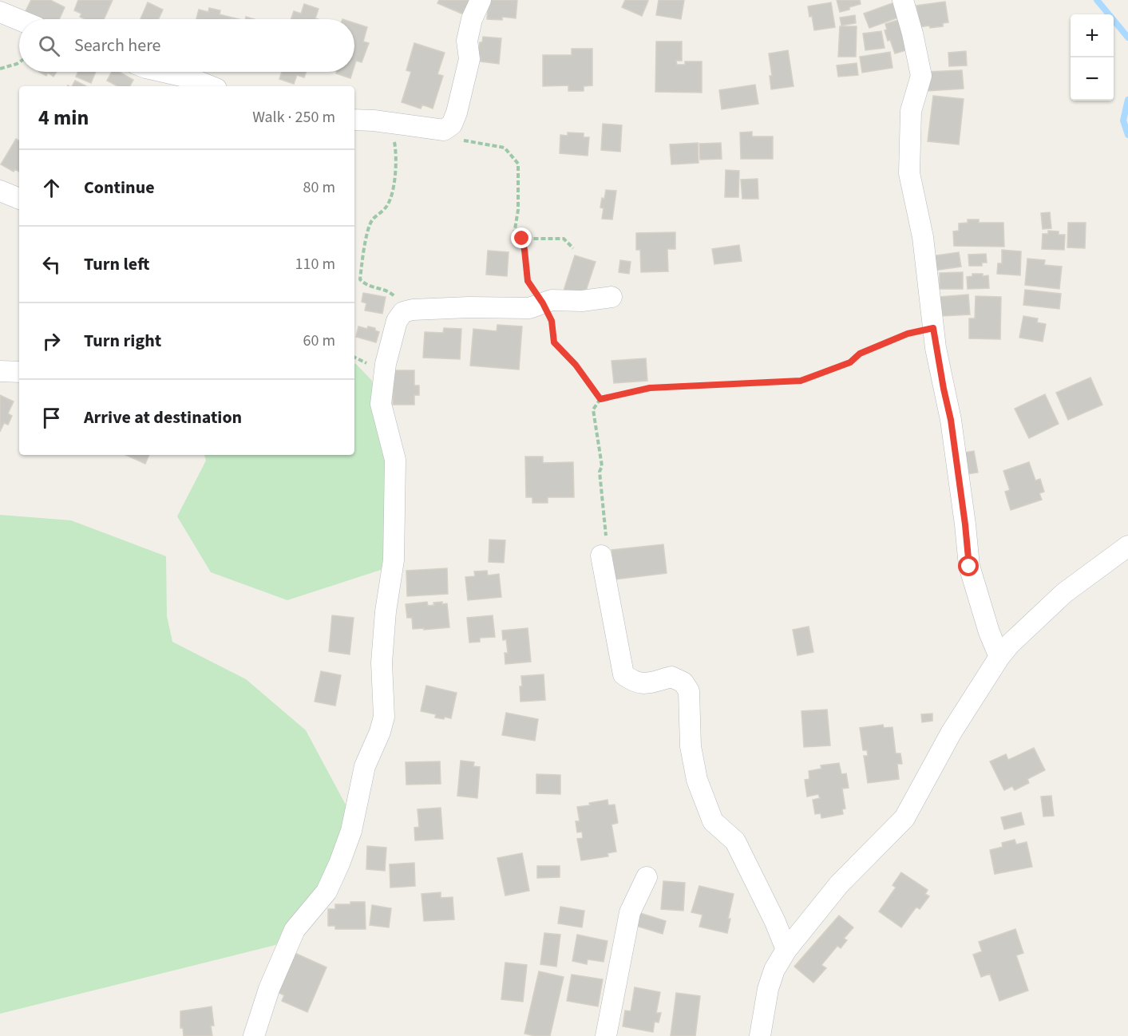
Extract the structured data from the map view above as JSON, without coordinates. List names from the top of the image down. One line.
{"page":{"map_buttons":["+","−"],"search":"Search here","heading":["4 min","Walk · 250 m"],"list":[["Continue","80 m"],["Turn left","110 m"],["Turn right","60 m"],"Arrive at destination"]}}
